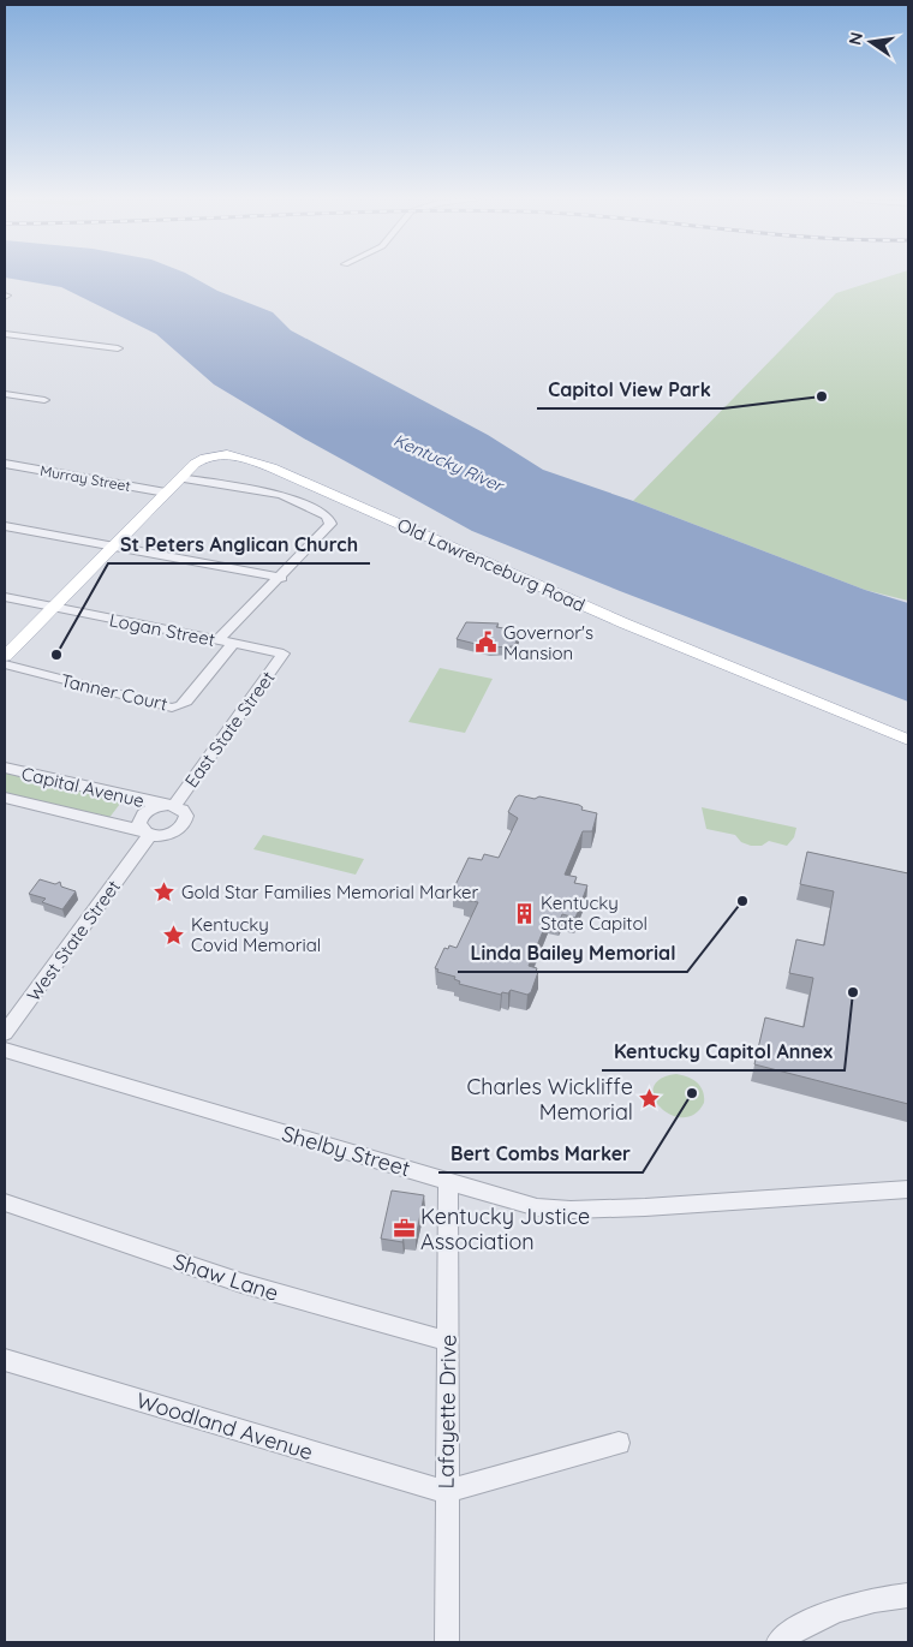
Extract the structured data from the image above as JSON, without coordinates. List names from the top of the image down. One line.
{"streets":{"main road":["Old Lawrenceburg Road"],"street":["Murray Street","Logan Street","Tanner Court","East State Street","Capital Avenue","West State Street","Shelby Street","Shaw Lane","Lafayette Drive","Woodland Avenue"]},"crossings":[["Murray Street","Old Lawrenceburg Road"],["Old Lawrenceburg Road","Logan Street"],["Logan Street","Tanner Court"],["Logan Street","East State Street"],["East State Street","Capital Avenue"],["East State Street","West State Street"],["Capital Avenue","West State Street"],["Shelby Street","Lafayette Drive"],["Shaw Lane","Lafayette Drive"],["Lafayette Drive","Woodland Avenue"]],"water":["Kentucky River"],"places":{"other":["Capitol View Park","St Peters Anglican Church","Linda Bailey Memorial","Kentucky Capitol Annex","Bert Combs Marker"],"public building":["Governor's Mansion"],"place":["Gold Star Families Memorial Marker","Kentucky Covid Memorial","Charles Wickliffe Memorial"],"building":["Kentucky State Capitol"],"office":["Kentucky Justice Association"]},"north":"left"}
